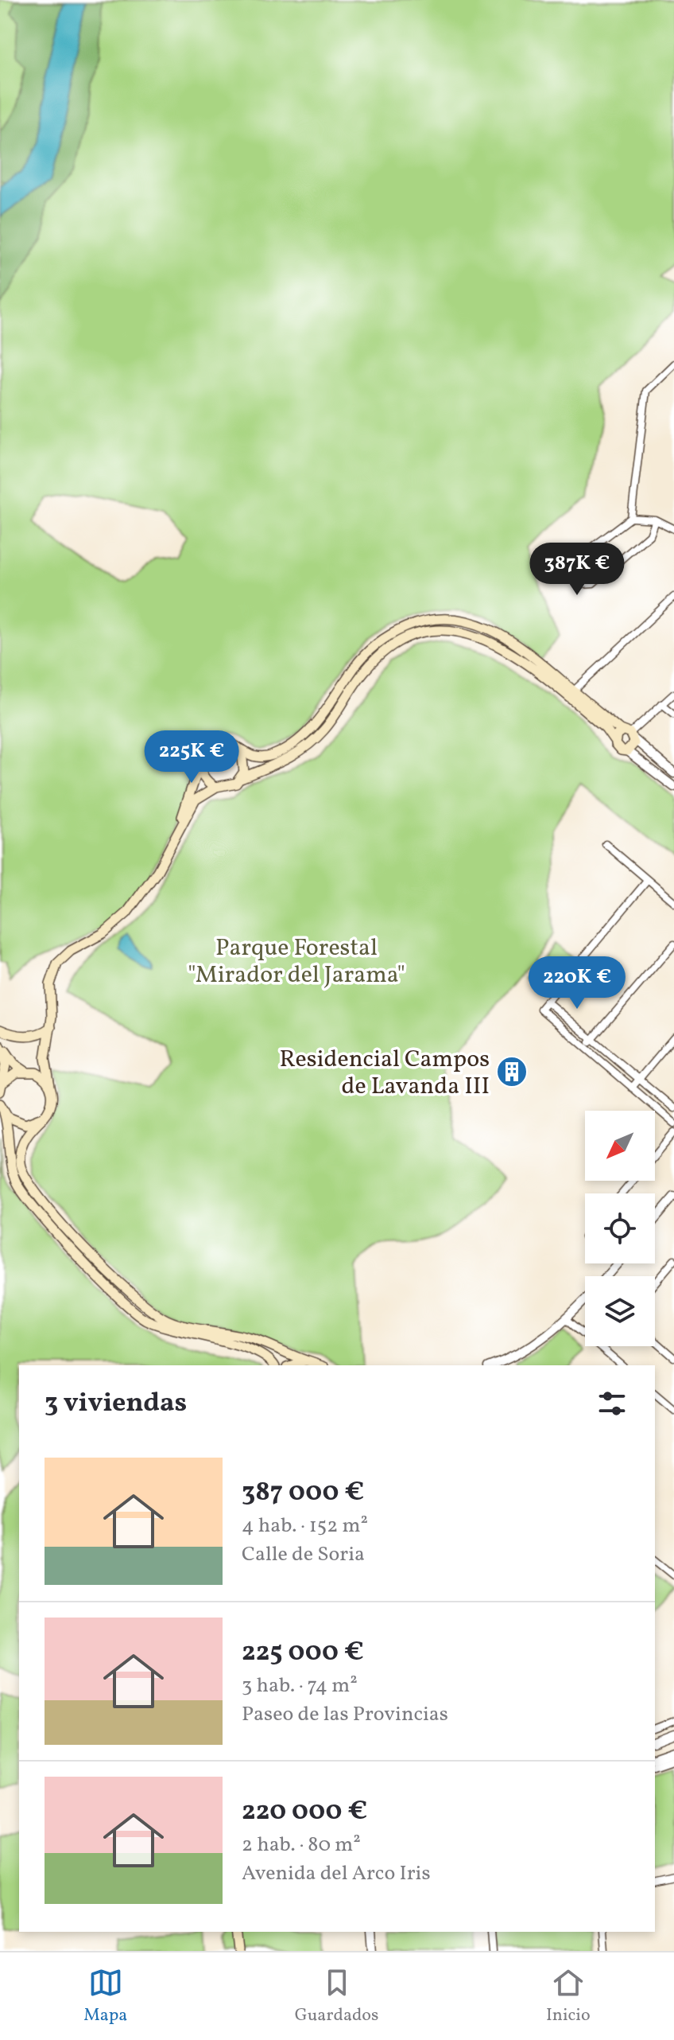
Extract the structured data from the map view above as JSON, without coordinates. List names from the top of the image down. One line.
{"parks":["Parque Forestal \"Mirador del Jarama\""],"places":{"building":["Residencial Campos de Lavanda III"]},"north":"bottom left","page":{"price":["387K €","225K €","220K €"],"heading":"3 viviendas","list":[{"name":"387 000 €","note":"4 hab. · 152 m² · Calle de Soria"},{"name":"225 000 €","note":"3 hab. · 74 m² · Paseo de las Provincias"},{"name":"220 000 €","note":"2 hab. · 80 m² · Avenida del Arco Iris"}],"tabs":["Mapa","Guardados","Inicio"]}}
